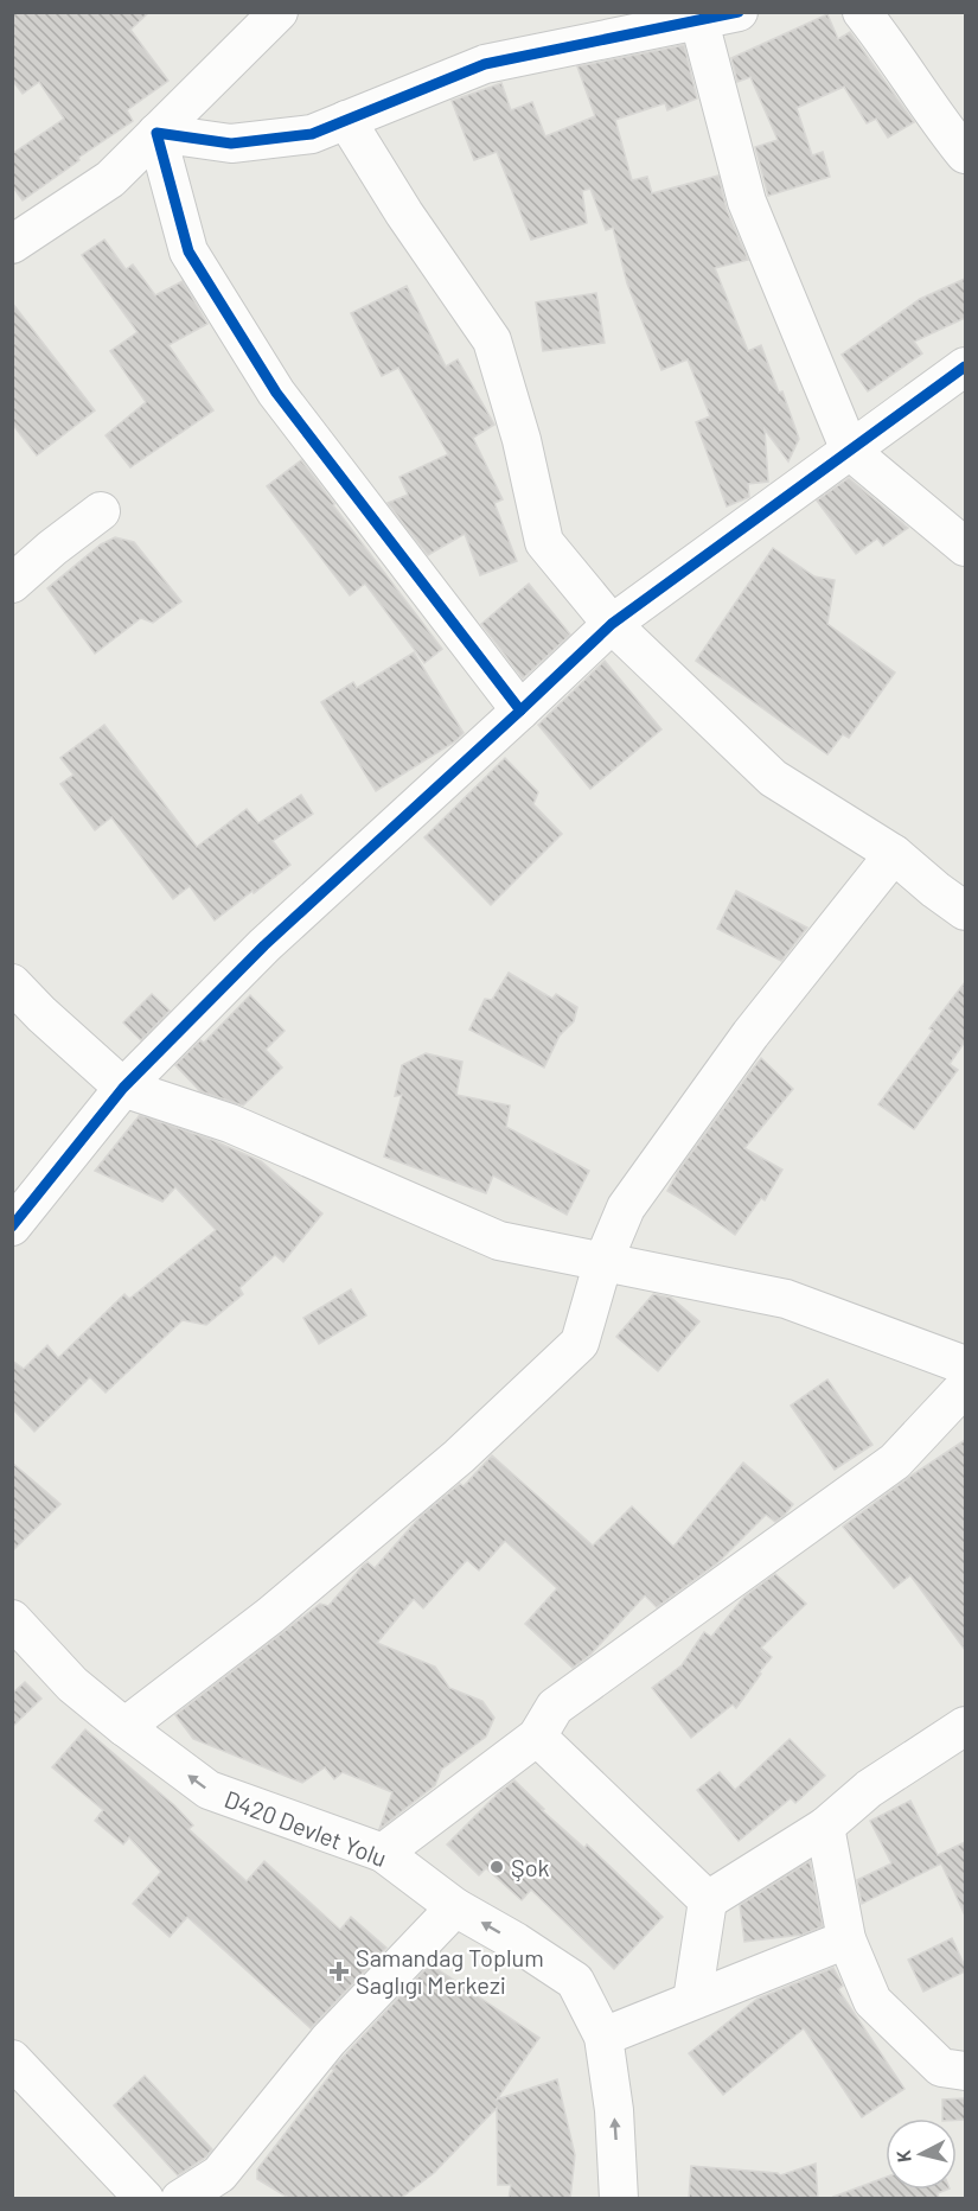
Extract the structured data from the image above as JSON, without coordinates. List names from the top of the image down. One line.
{"streets":{"street":["D420 Devlet Yolu"]},"places":{"other":["Şok"],"health":["Samandag Toplum Saglıgı Merkezi"]},"north":"left"}
